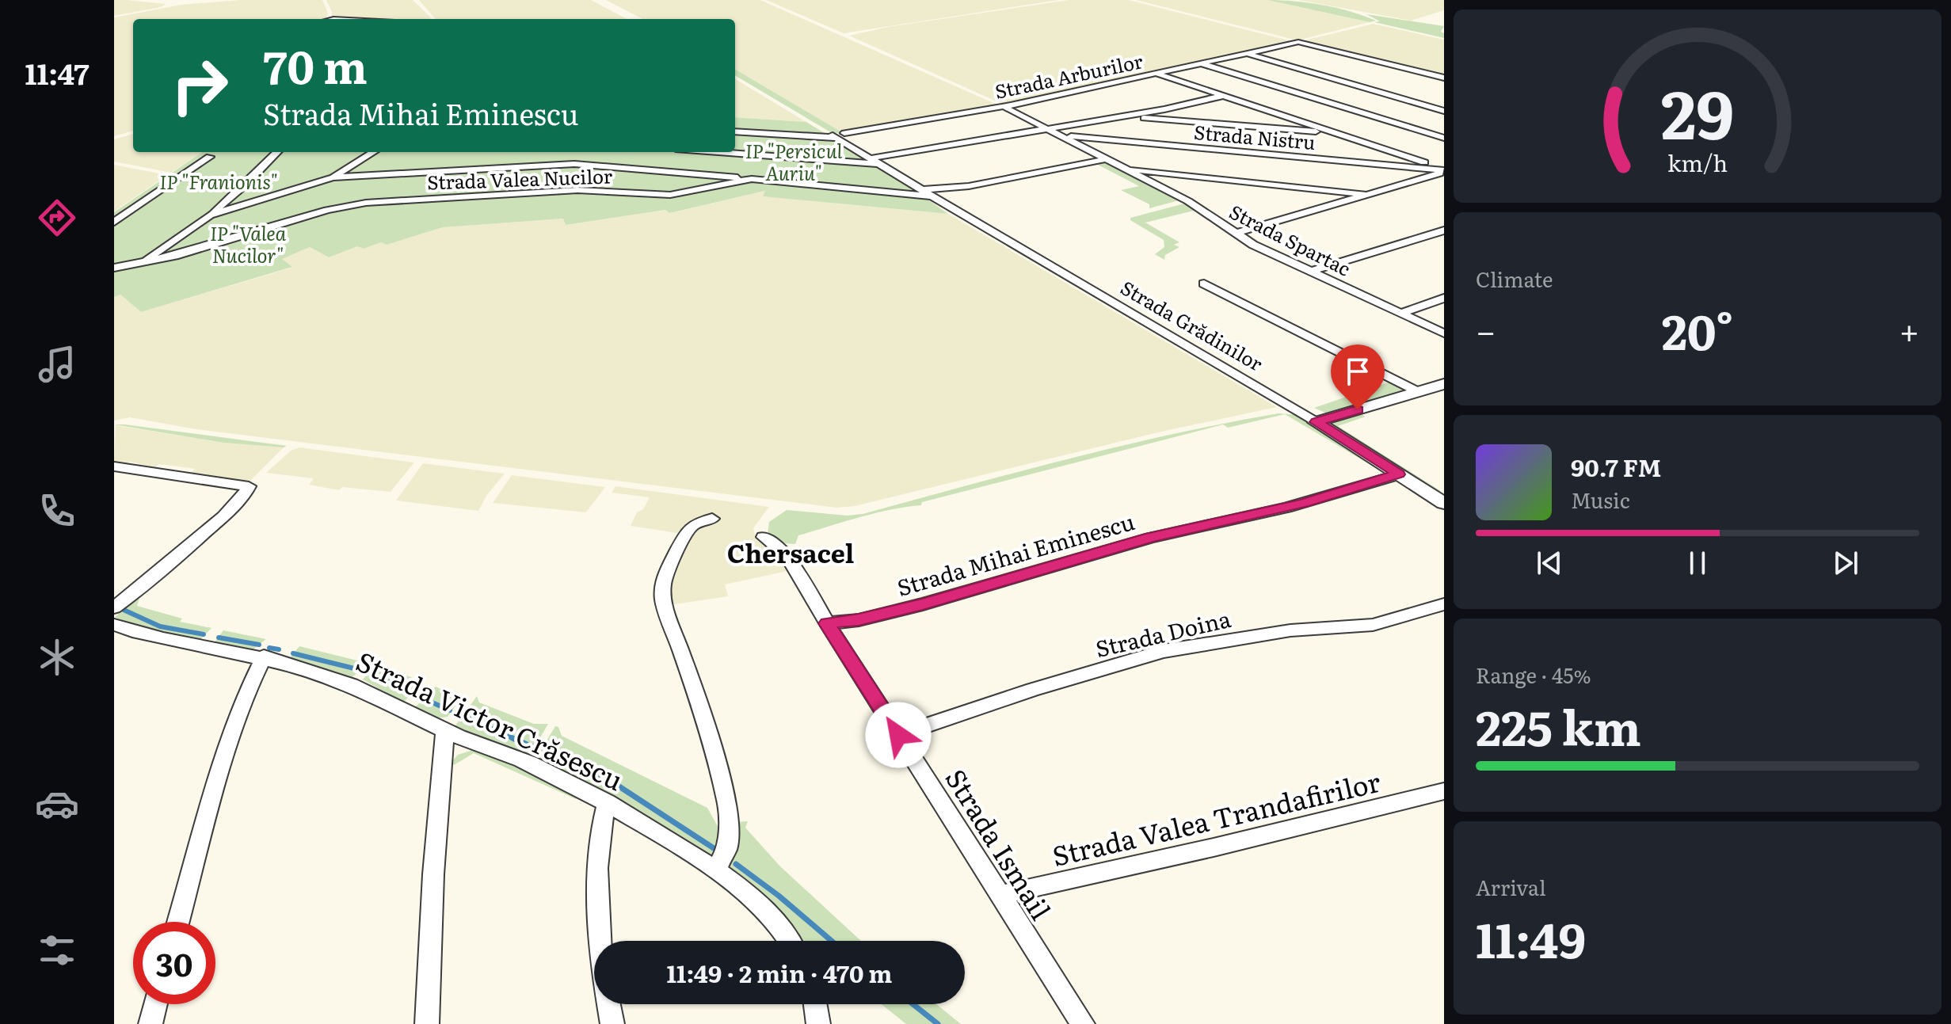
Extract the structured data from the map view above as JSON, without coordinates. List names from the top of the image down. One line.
{"streets":{"street":["Strada Arburilor","Strada Nistru","Strada Valea Nucilor","Strada Spartac","Strada Grădinilor","Strada Mihai Eminescu","Strada Doina","Strada Victor Crăsescu","Strada Valea Trandafirilor","Strada Ismail"]},"crossings":[["Strada Arburilor","Strada Spartac"],["Strada Arburilor","Strada Grădinilor"],["Strada Nistru","Strada Spartac"],["Strada Valea Nucilor","Strada Grădinilor"],["Strada Mihai Eminescu","Strada Ismail"],["Strada Doina","Strada Ismail"],["Strada Valea Trandafirilor","Strada Ismail"]],"districts":["Chersacel"],"parks":["IP \"Persicul Auriu\"","IP \"Franionis\"","IP \"Valea Nucilor\""],"page":{"tabs":"11:47","turn":["70 m","Strada Mihai Eminescu"],"tile":["Climate",["Range · 45%","225 km"],["Arrival","11:49"]],"heat":["−","20°","+"],"song":["90.7 FM","Music"],"limit":"30","trip":"11:49 · 2 min · 470 m","gauge":["29","km/h"]}}
